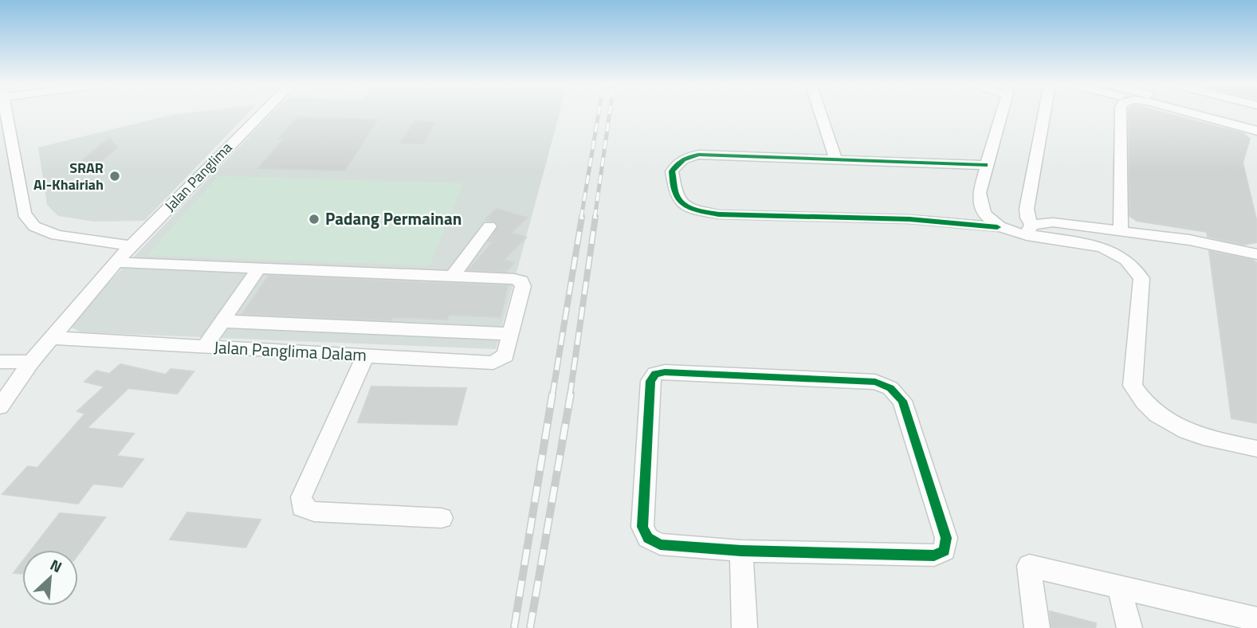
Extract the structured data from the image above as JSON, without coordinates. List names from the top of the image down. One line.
{"streets":{"street":["Jalan Panglima","Jalan Panglima Dalam"]},"crossings":[["Jalan Panglima","Jalan Panglima Dalam"]],"places":["SRAR Al-Khairiah","Padang Permainan"],"north":"top right"}
